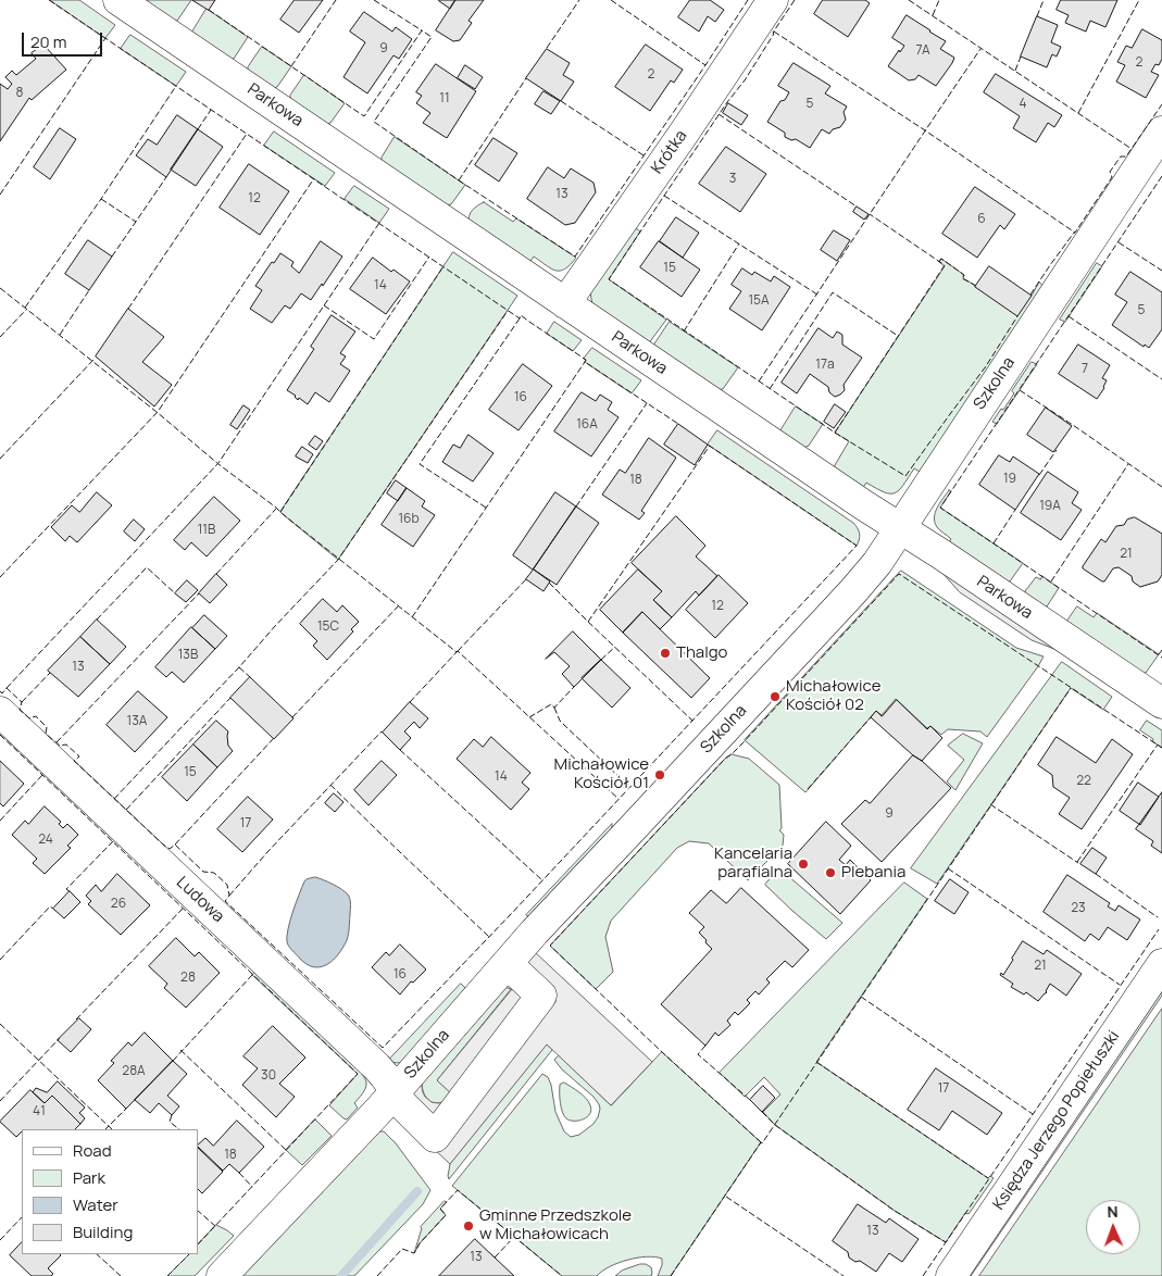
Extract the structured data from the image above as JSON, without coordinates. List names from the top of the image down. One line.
{"streets":{"street":["Parkowa","Krótka","Szkolna","Ludowa","Księdza Jerzego Popiełuszki"]},"crossings":[["Parkowa","Krótka"],["Parkowa","Szkolna"],["Szkolna","Ludowa"]],"places":["Thalgo","Michałowice Kościół 02","Michałowice Kościół 01","Kancelaria parafialna","Plebania","Gminne Przedszkole w Michałowicach"],"house_numbers":["9","7A","2","2","8","11","5","4","3","13","12","6","15","14","15A","5","17a","7","16","16A","19","18","19A","16b","11B","21","12","15C","13B","13","13A","15","14","22","9","17","24","26","23","21","16","28","28A","30","17","41","18","13","13"],"legend":["Road","Park","Water","Building"],"scale_bar":"20 m","north":"top"}
